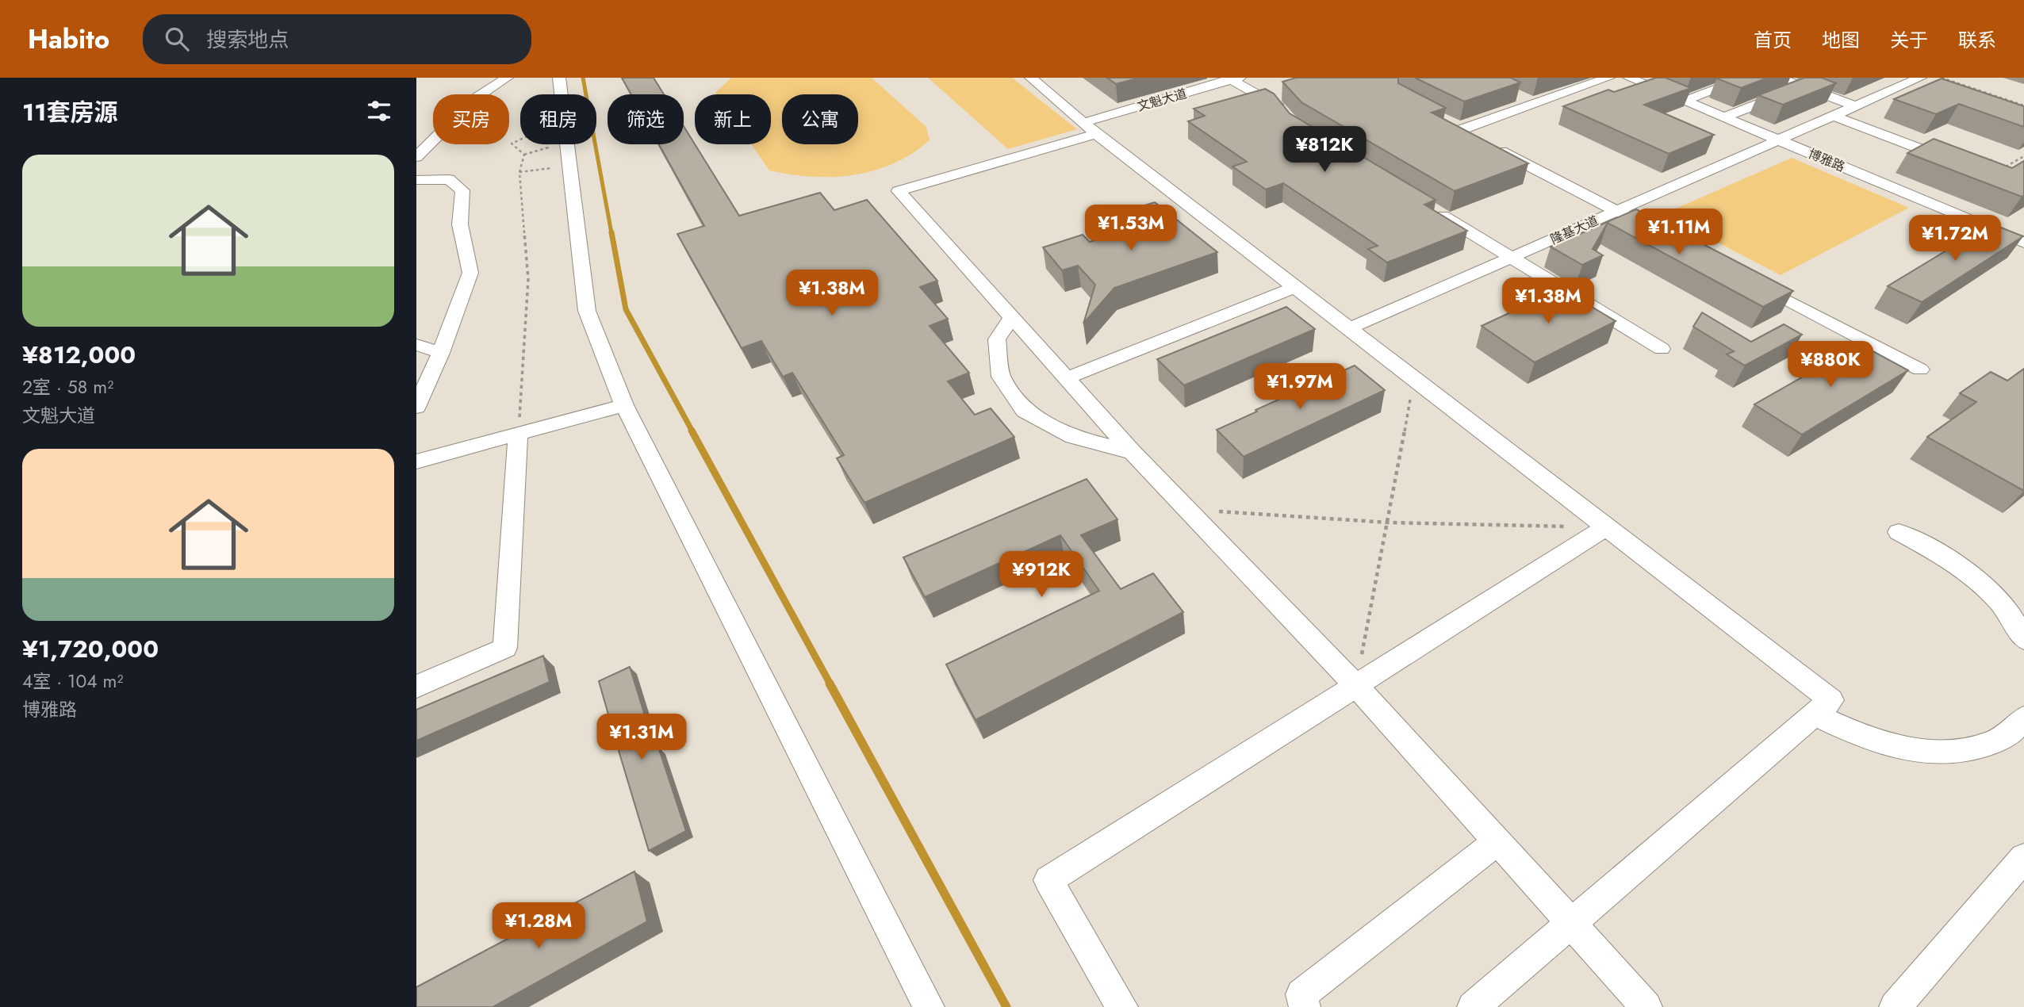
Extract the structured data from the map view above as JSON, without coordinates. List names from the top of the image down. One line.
{"streets":{"street":["文魁大道","博雅路","隆基大道"]},"crossings":[["博雅路","隆基大道"]],"page":{"header":"Habito","search":"搜索地点","nav":["首页","地图","关于","联系"],"heading":"11套房源","chip":["买房","租房","筛选","新上","公寓"],"price":["¥812K","¥1.53M","¥1.11M","¥1.72M","¥1.38M","¥1.38M","¥880K","¥1.97M","¥912K","¥1.31M","¥1.28M"],"list":[{"name":"¥812,000","note":"2室 · 58 m² · 文魁大道"},{"name":"¥1,720,000","note":"4室 · 104 m² · 博雅路"}]}}
